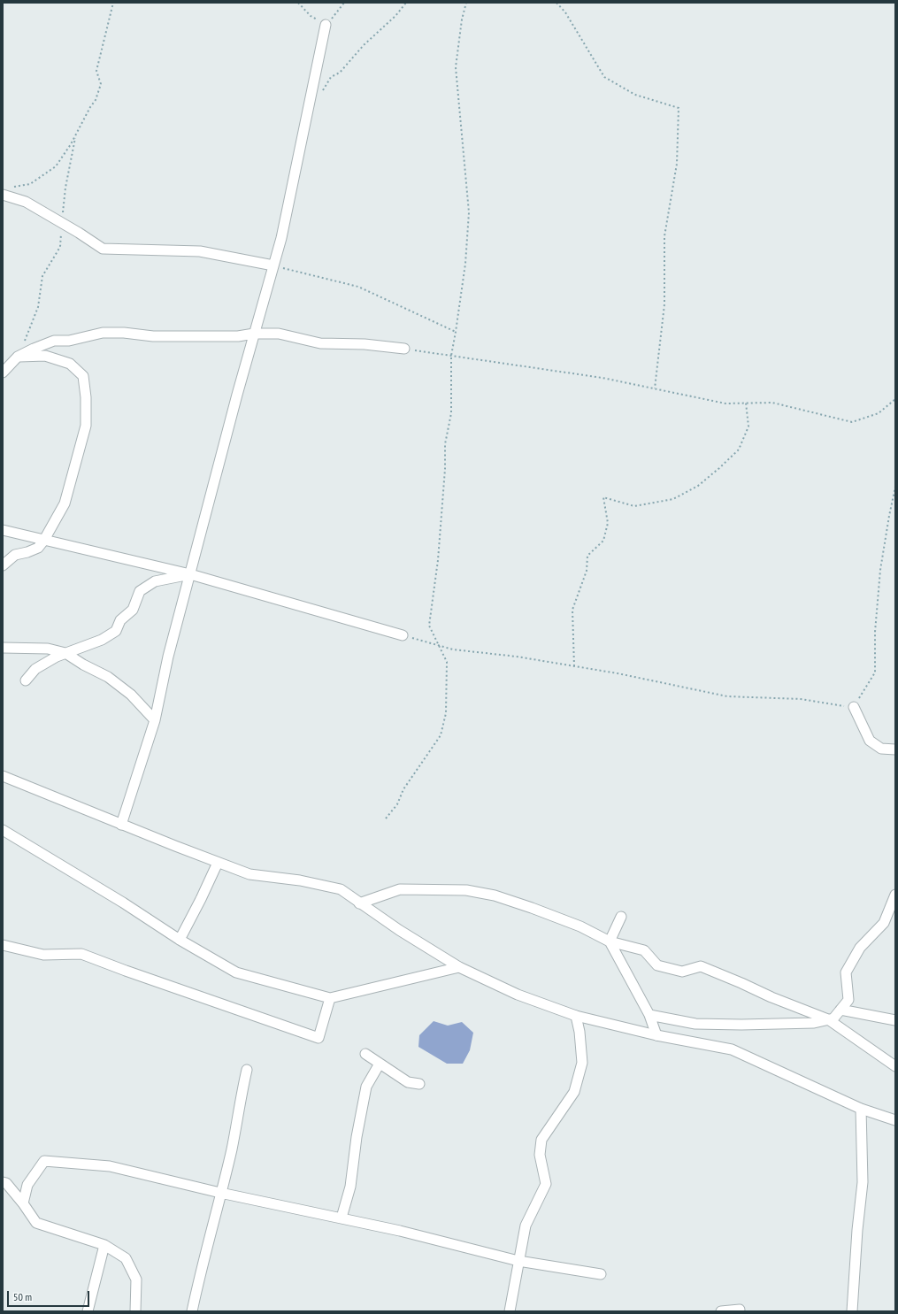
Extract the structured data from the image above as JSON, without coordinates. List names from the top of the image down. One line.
{"scale_bar":"50 m"}
